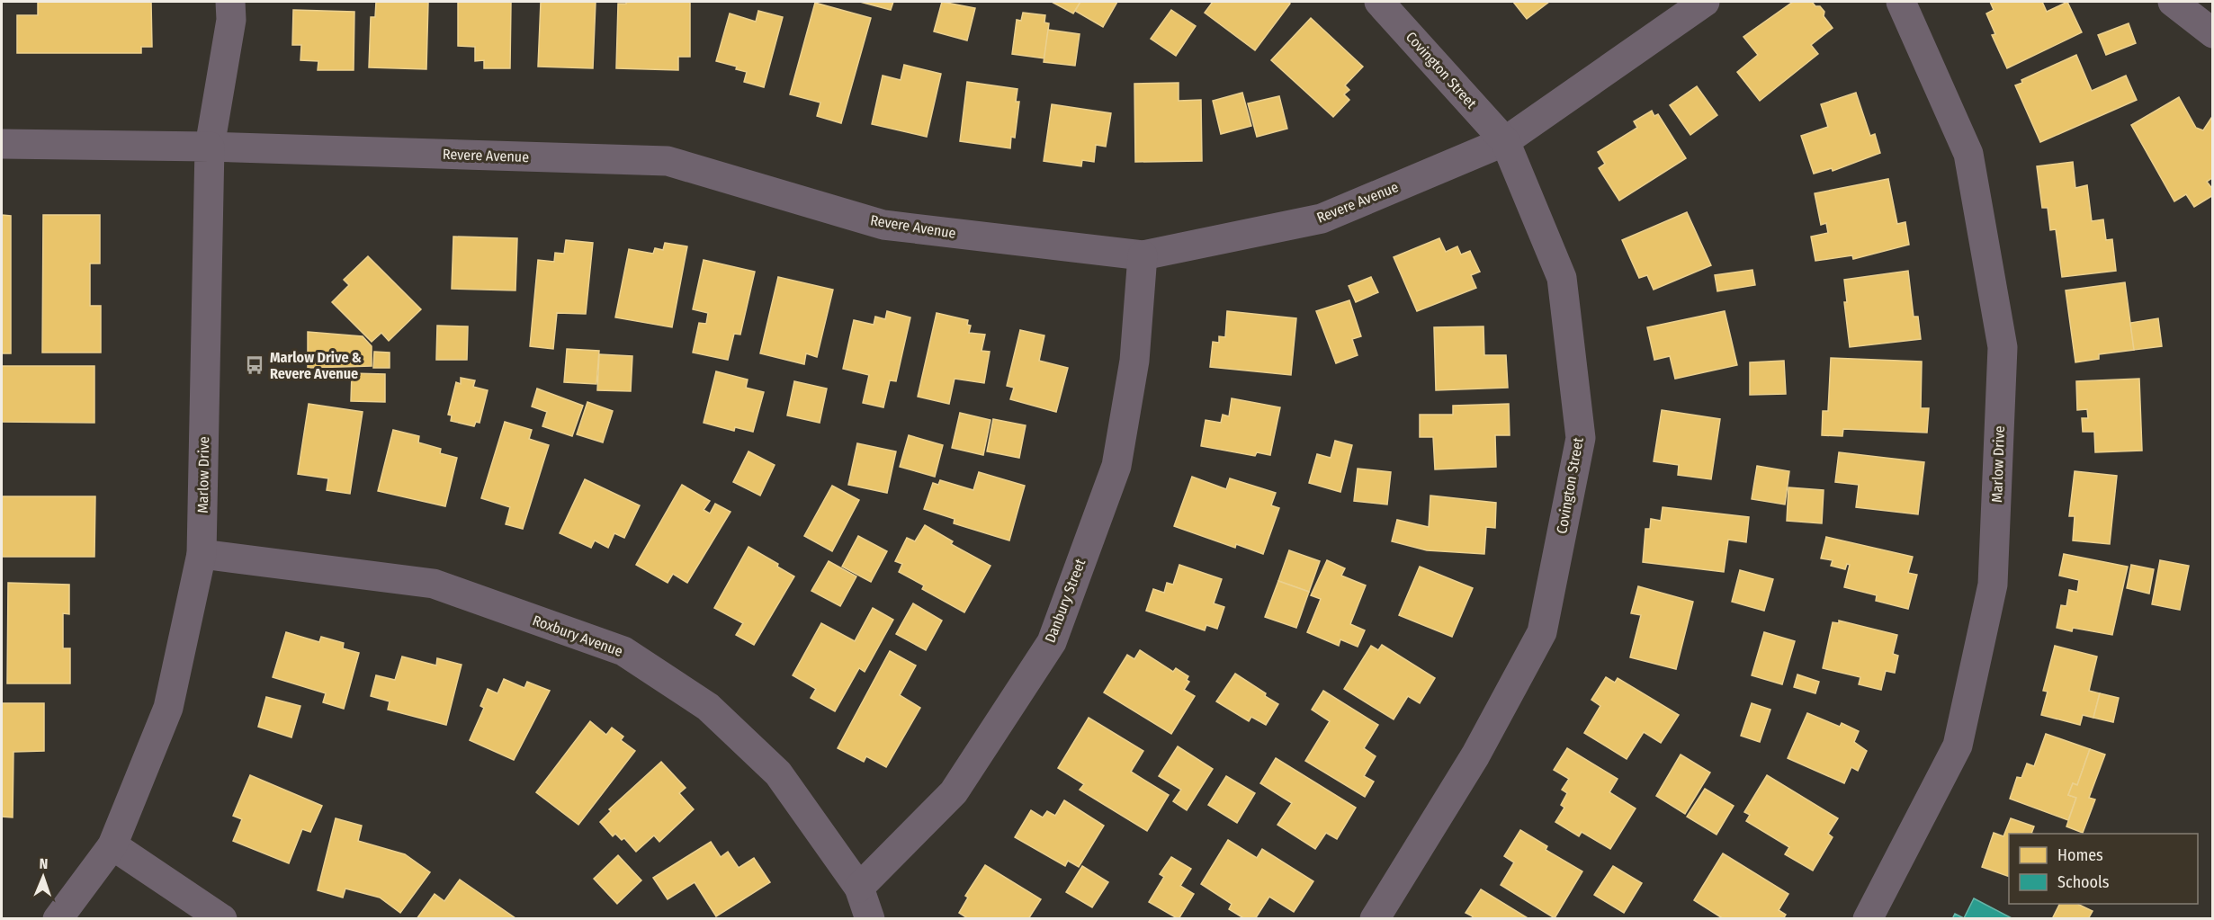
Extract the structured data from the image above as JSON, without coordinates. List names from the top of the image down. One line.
{"streets":{"street":["Covington Street","Revere Avenue","Marlow Drive","Danbury Street","Roxbury Avenue"]},"crossings":[["Covington Street","Revere Avenue"],["Revere Avenue","Marlow Drive"],["Revere Avenue","Danbury Street"],["Marlow Drive","Roxbury Avenue"],["Danbury Street","Roxbury Avenue"]],"places":{"bus stop":["Marlow Drive & Revere Avenue"]},"legend":["Homes","Schools"],"north":"top"}
